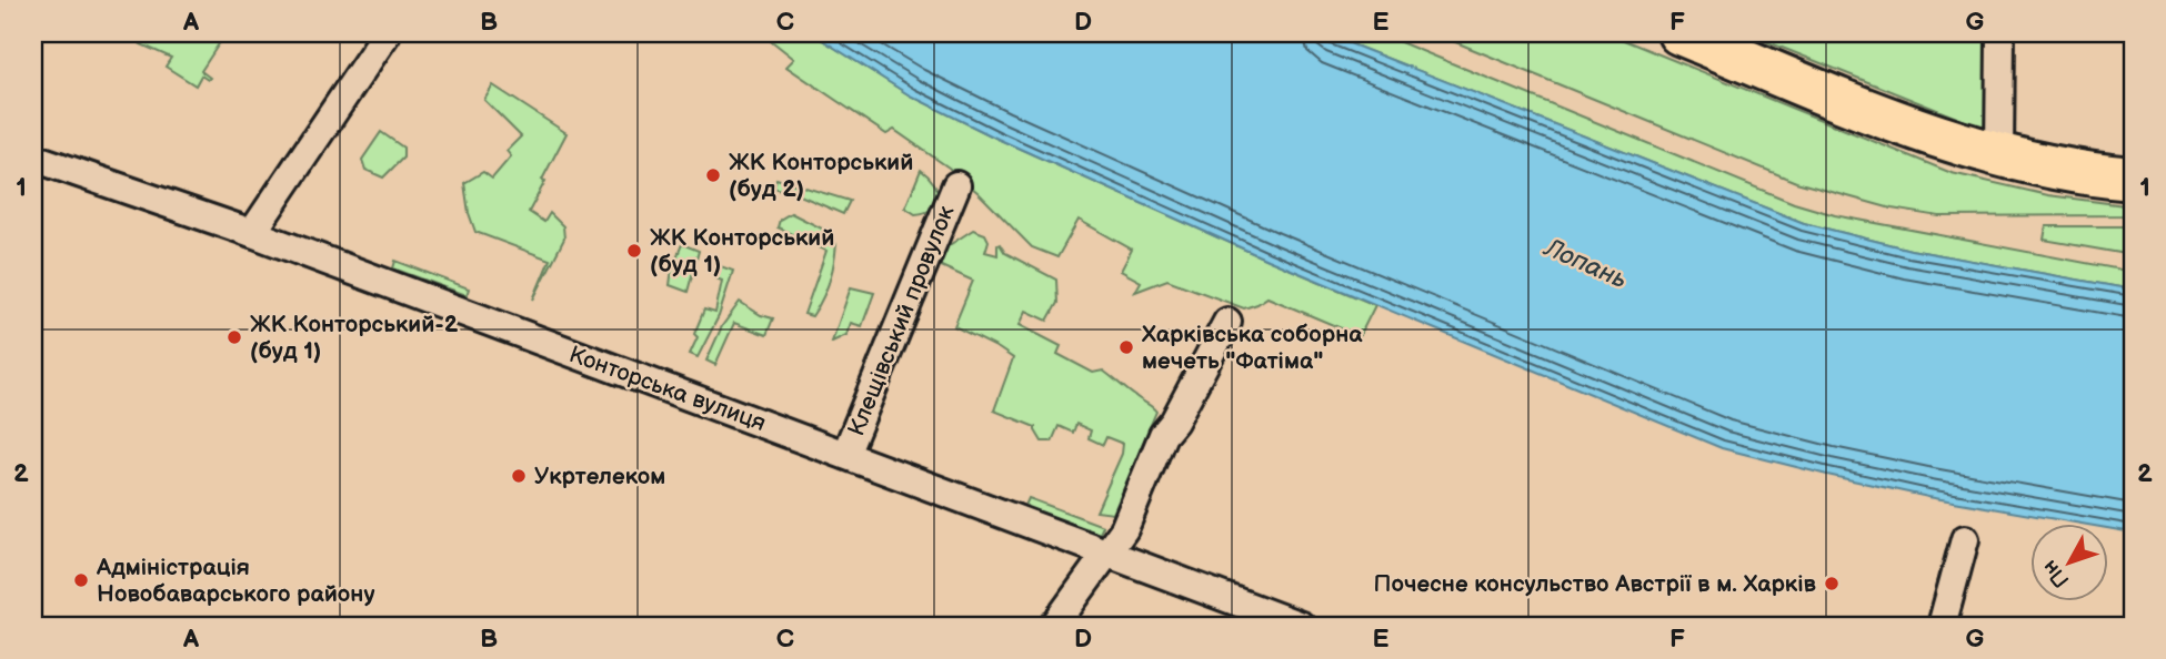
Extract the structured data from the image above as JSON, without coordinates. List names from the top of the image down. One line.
{"streets":{"street":["Клещівський провулок","Конторська вулиця"]},"crossings":[["Клещівський провулок","Конторська вулиця"]],"water":["Лопань"],"places":["ЖК Конторський (буд 2)","ЖК Конторський (буд 1)","ЖК Конторський-2 (буд 1)","Харківська соборна мечеть \"Фатіма\"","Укртелеком","Адміністрація Новобаварського району","Почесне консульство Австрії в м. Харків"],"north":"bottom left","grid":{"columns":["A","B","C","D","E","F","G"],"rows":["1","2"]}}
